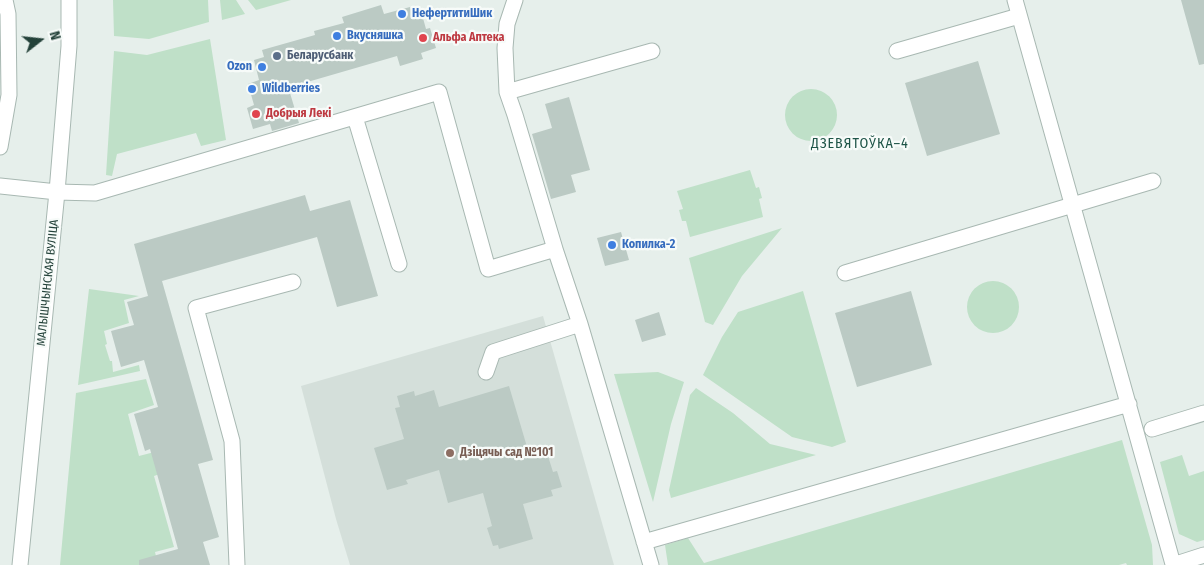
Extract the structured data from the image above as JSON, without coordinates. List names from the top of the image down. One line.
{"streets":{"street":["МАЛЫШЧЫНСКАЯ ВУЛІЦА"]},"districts":["ДЗЕВЯТОЎКА–4"],"places":["НефертитиШик","Вкусняшка","Альфа Аптека","Беларусбанк","Ozon","Wildberries","Добрыя Лекі","Копилка-2","Дзіцячы сад №101"],"north":"right"}
